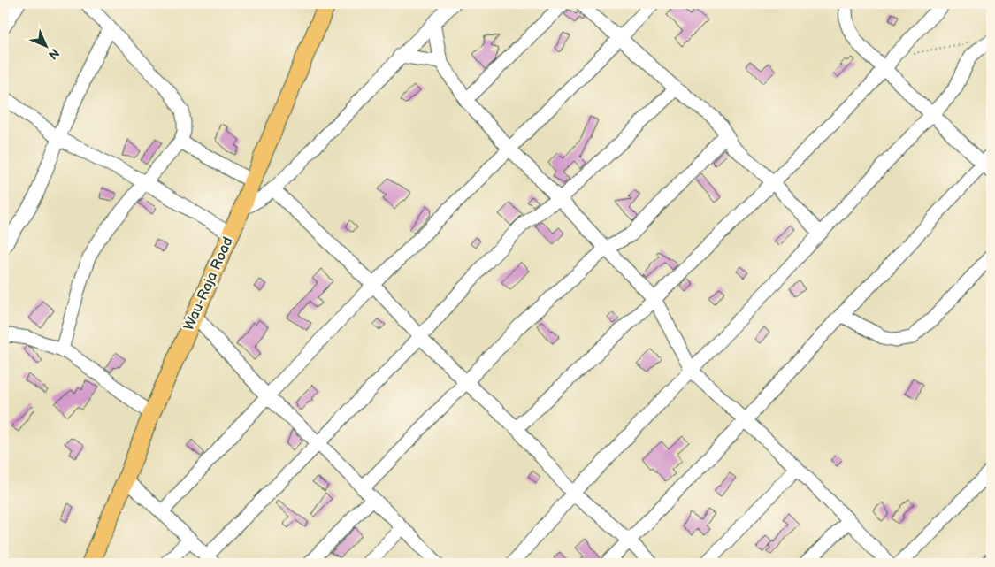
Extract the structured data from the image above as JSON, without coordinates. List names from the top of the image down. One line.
{"streets":{"main road":["Wau-Raja Road"]},"north":"bottom right"}
